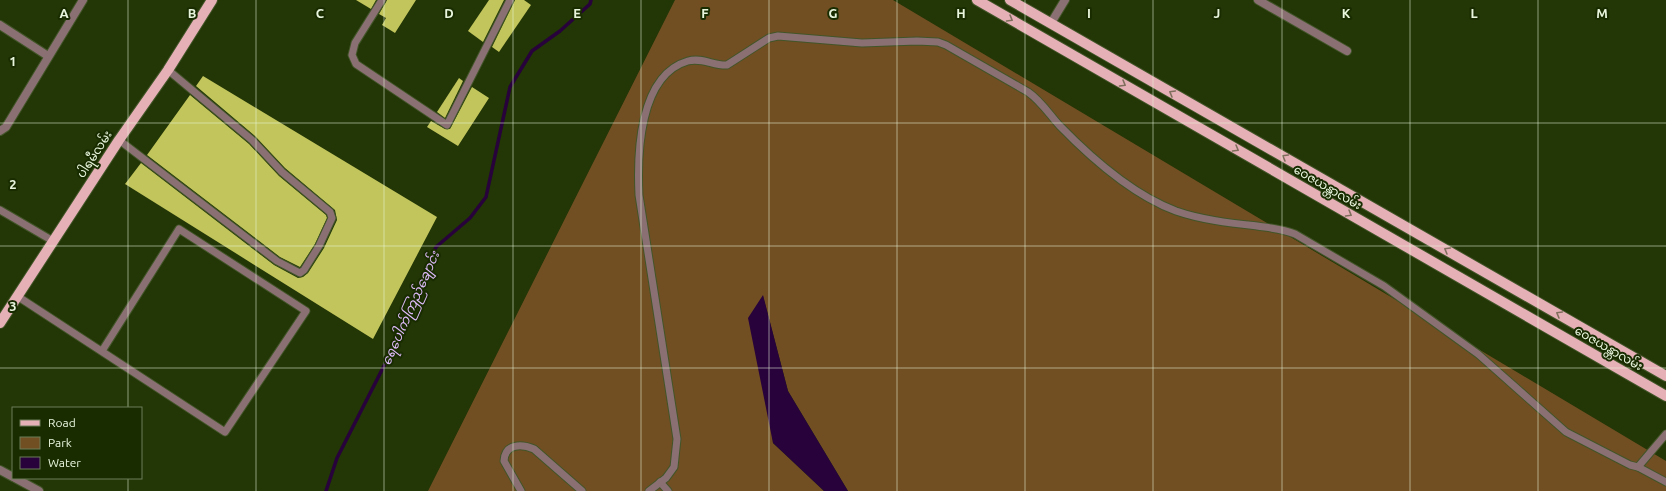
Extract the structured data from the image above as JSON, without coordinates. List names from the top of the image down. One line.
{"streets":{"main road":["ပါရမီလမ်း","ဝေဇယန္တာလမ်း"]},"water":["ရေပေါက်ကြည်ချောင်း"],"legend":["Road","Park","Water"],"grid":{"columns":["A","B","C","D","E","F","G","H","I","J","K","L","M"],"rows":["1","2","3"]}}
